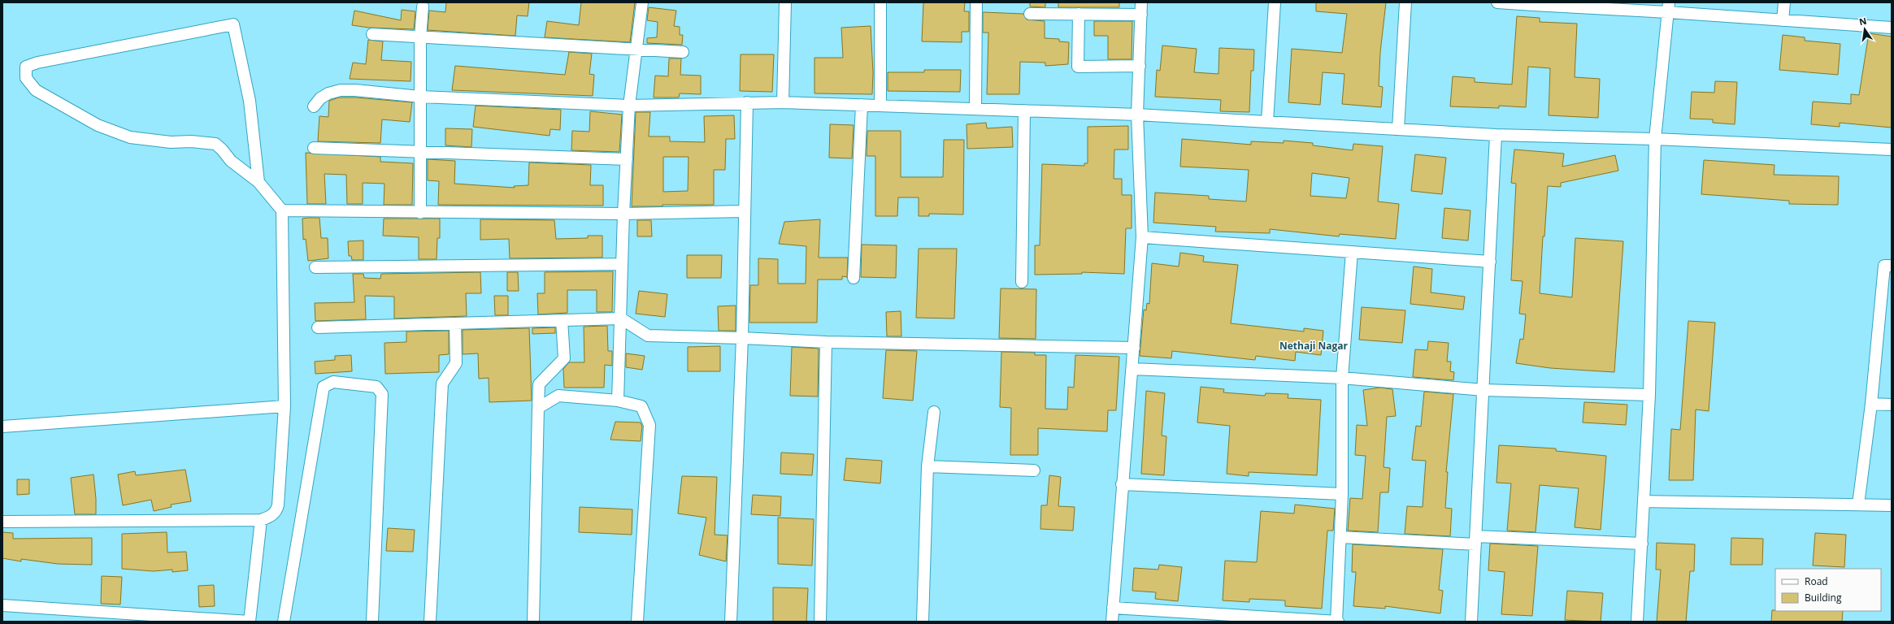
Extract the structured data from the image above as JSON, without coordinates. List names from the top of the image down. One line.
{"districts":["Nethaji Nagar"],"legend":["Road","Building"],"north":"top"}
